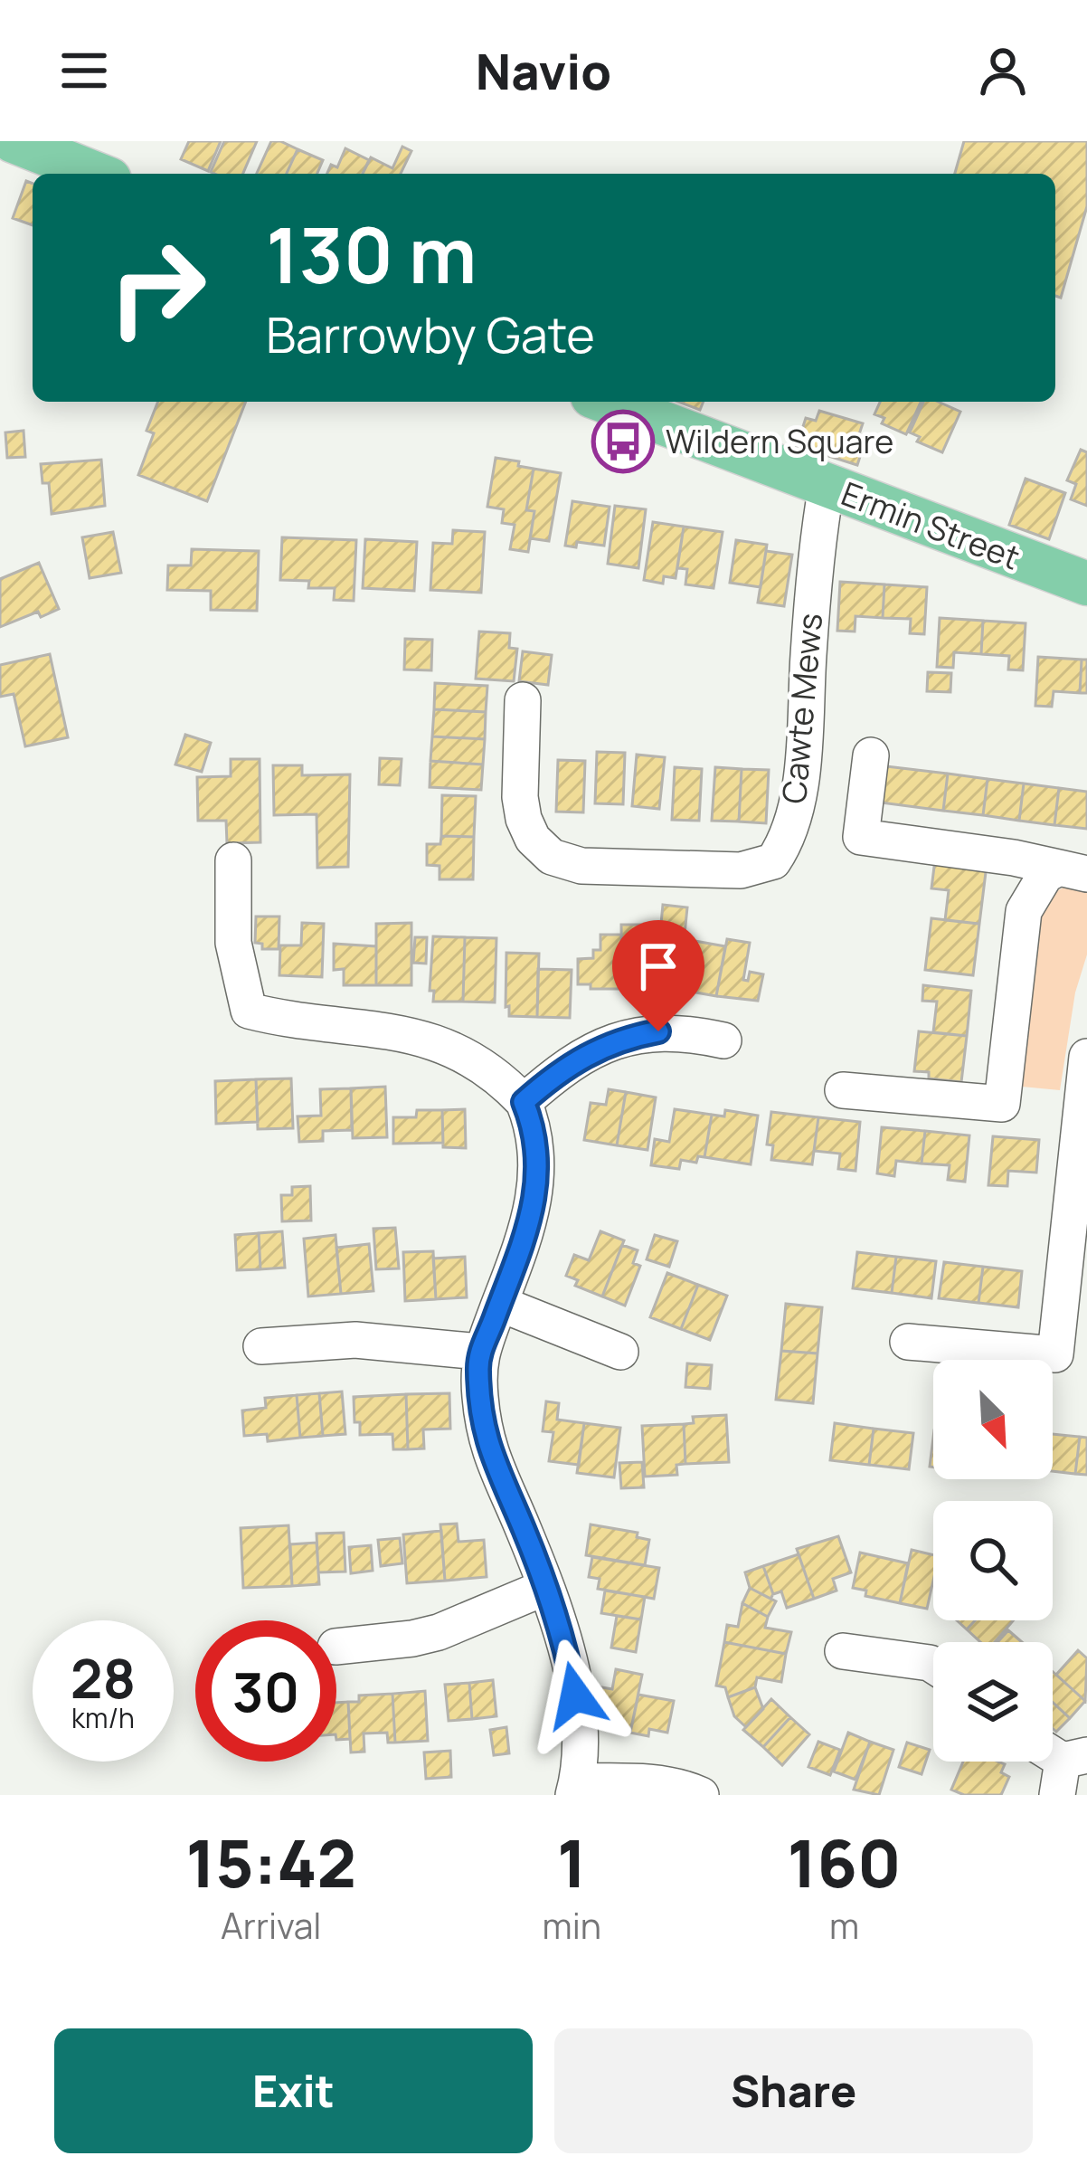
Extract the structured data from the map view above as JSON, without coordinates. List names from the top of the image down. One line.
{"streets":{"main road":["Ermin Street"],"street":["Cawte Mews"]},"crossings":[["Ermin Street","Cawte Mews"]],"places":{"bus stop":["Wildern Square"]},"north":"bottom right","page":{"header":"Navio","turn":["130 m","Barrowby Gate"],"speed":"28 km/h","limit":"30","eta":["15:42","Arrival","1","min","160","m"],"buttons":["Exit","Share"]}}
